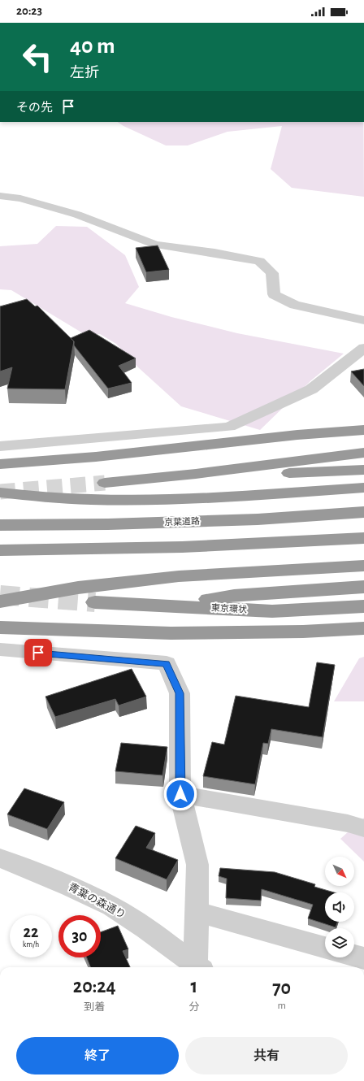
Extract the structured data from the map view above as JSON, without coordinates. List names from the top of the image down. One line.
{"streets":{"highway":["京葉道路","東京環状"],"street":["青葉の森通り"]},"north":"bottom right","page":{"status":"20:23","turn":["40 m","左折"],"then":"その先","speed":"22 km/h","limit":"30","eta":["20:24","到着","1","分","70","m"],"buttons":["終了","共有"]}}
